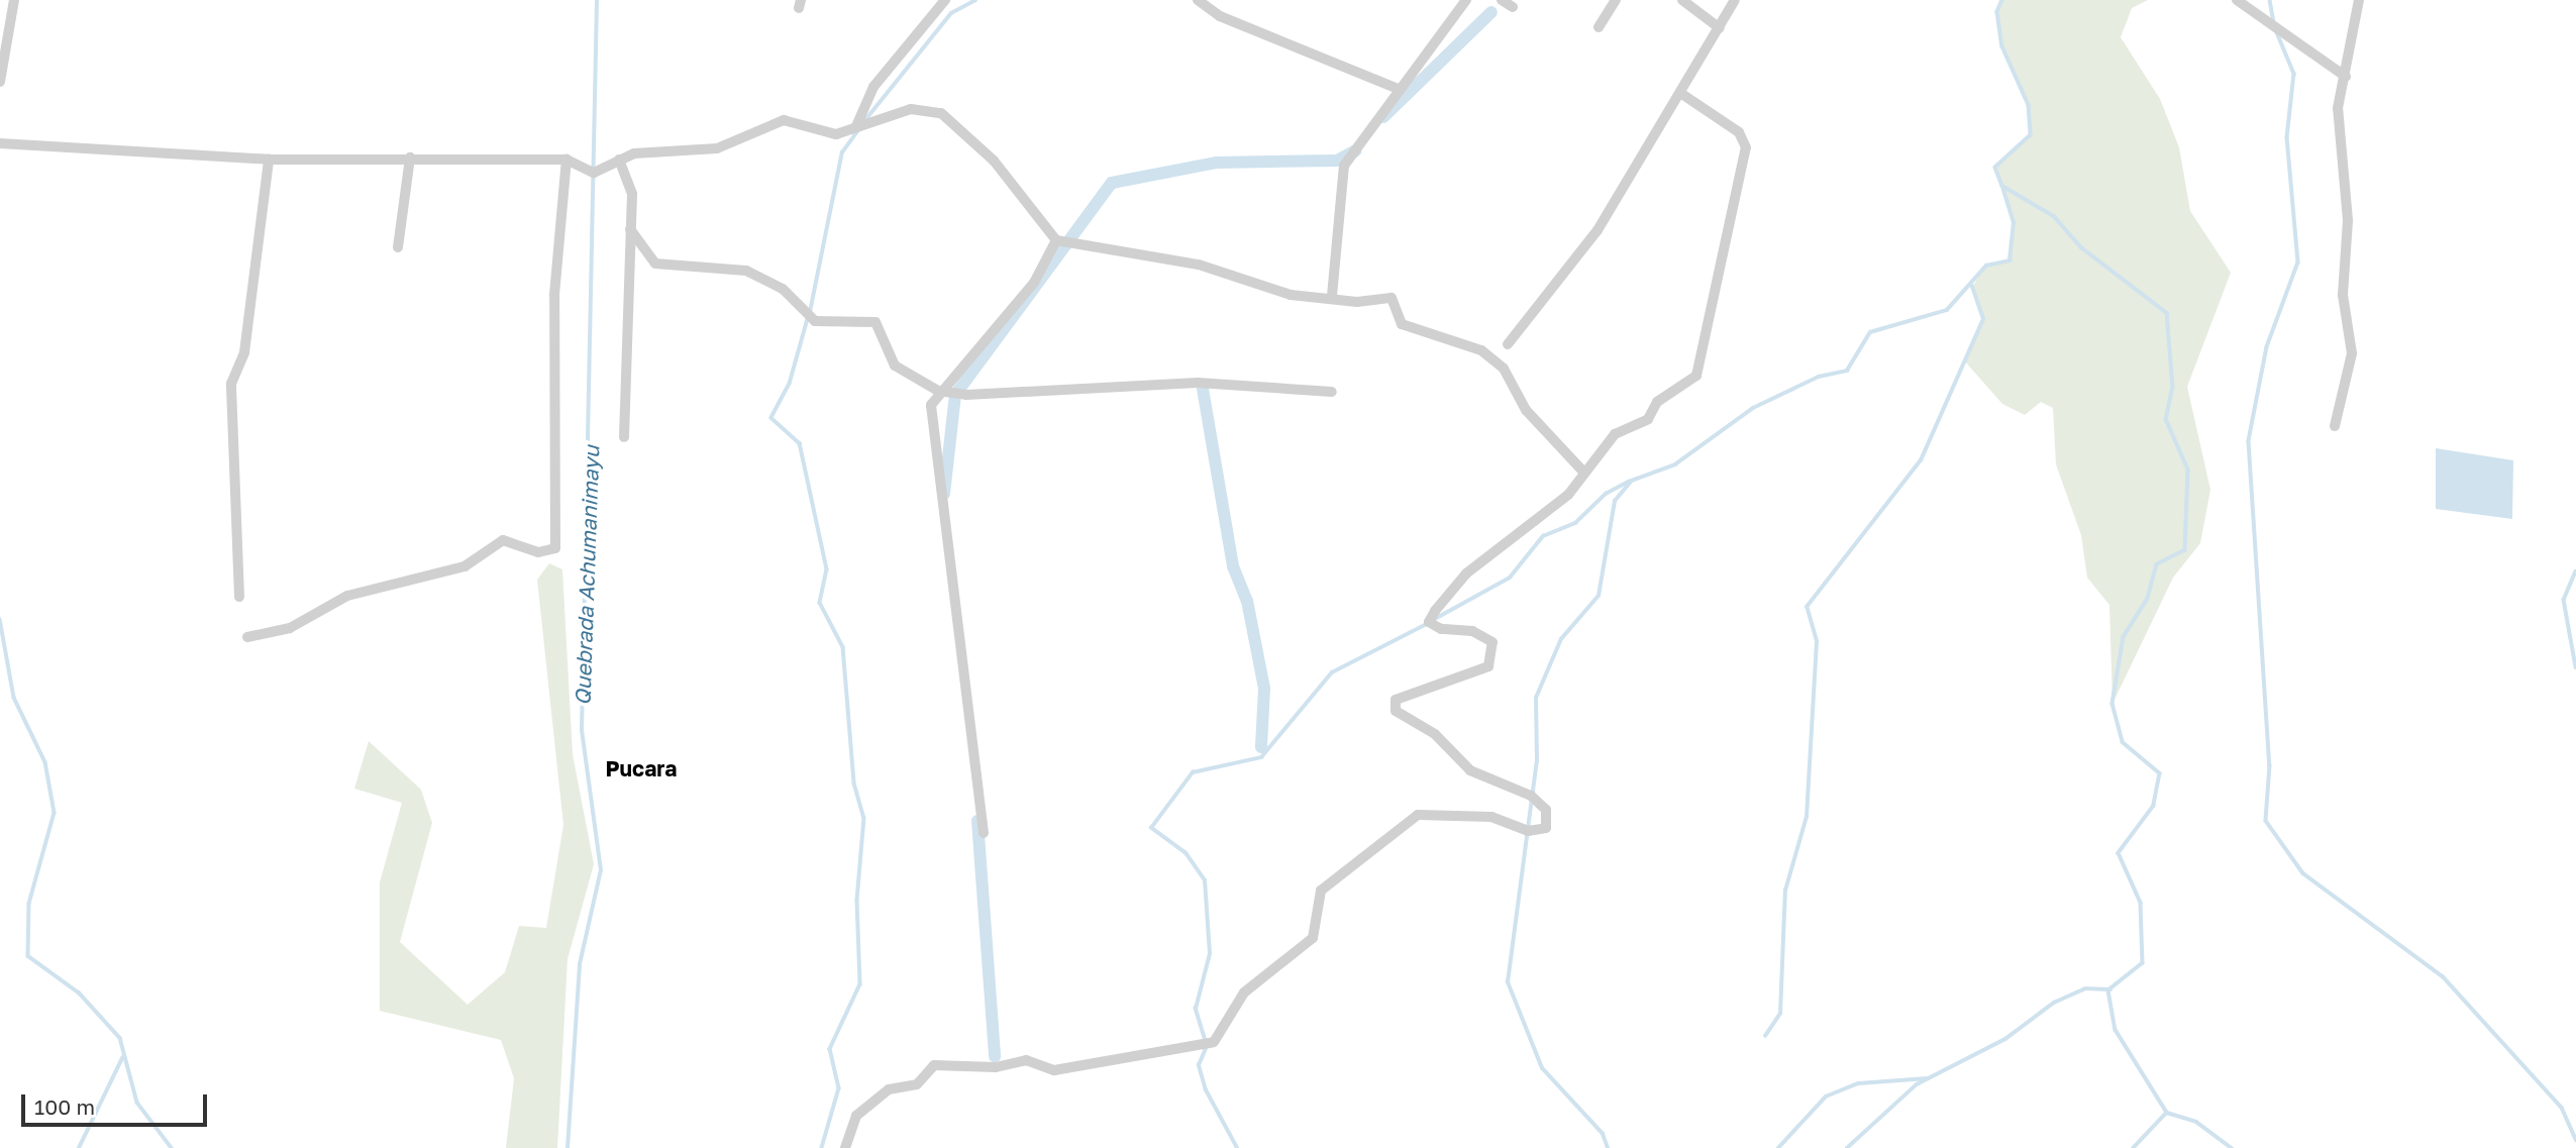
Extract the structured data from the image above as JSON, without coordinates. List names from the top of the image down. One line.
{"districts":["Pucara"],"water":["Quebrada Achumanimayu"],"scale_bar":"100 m"}
